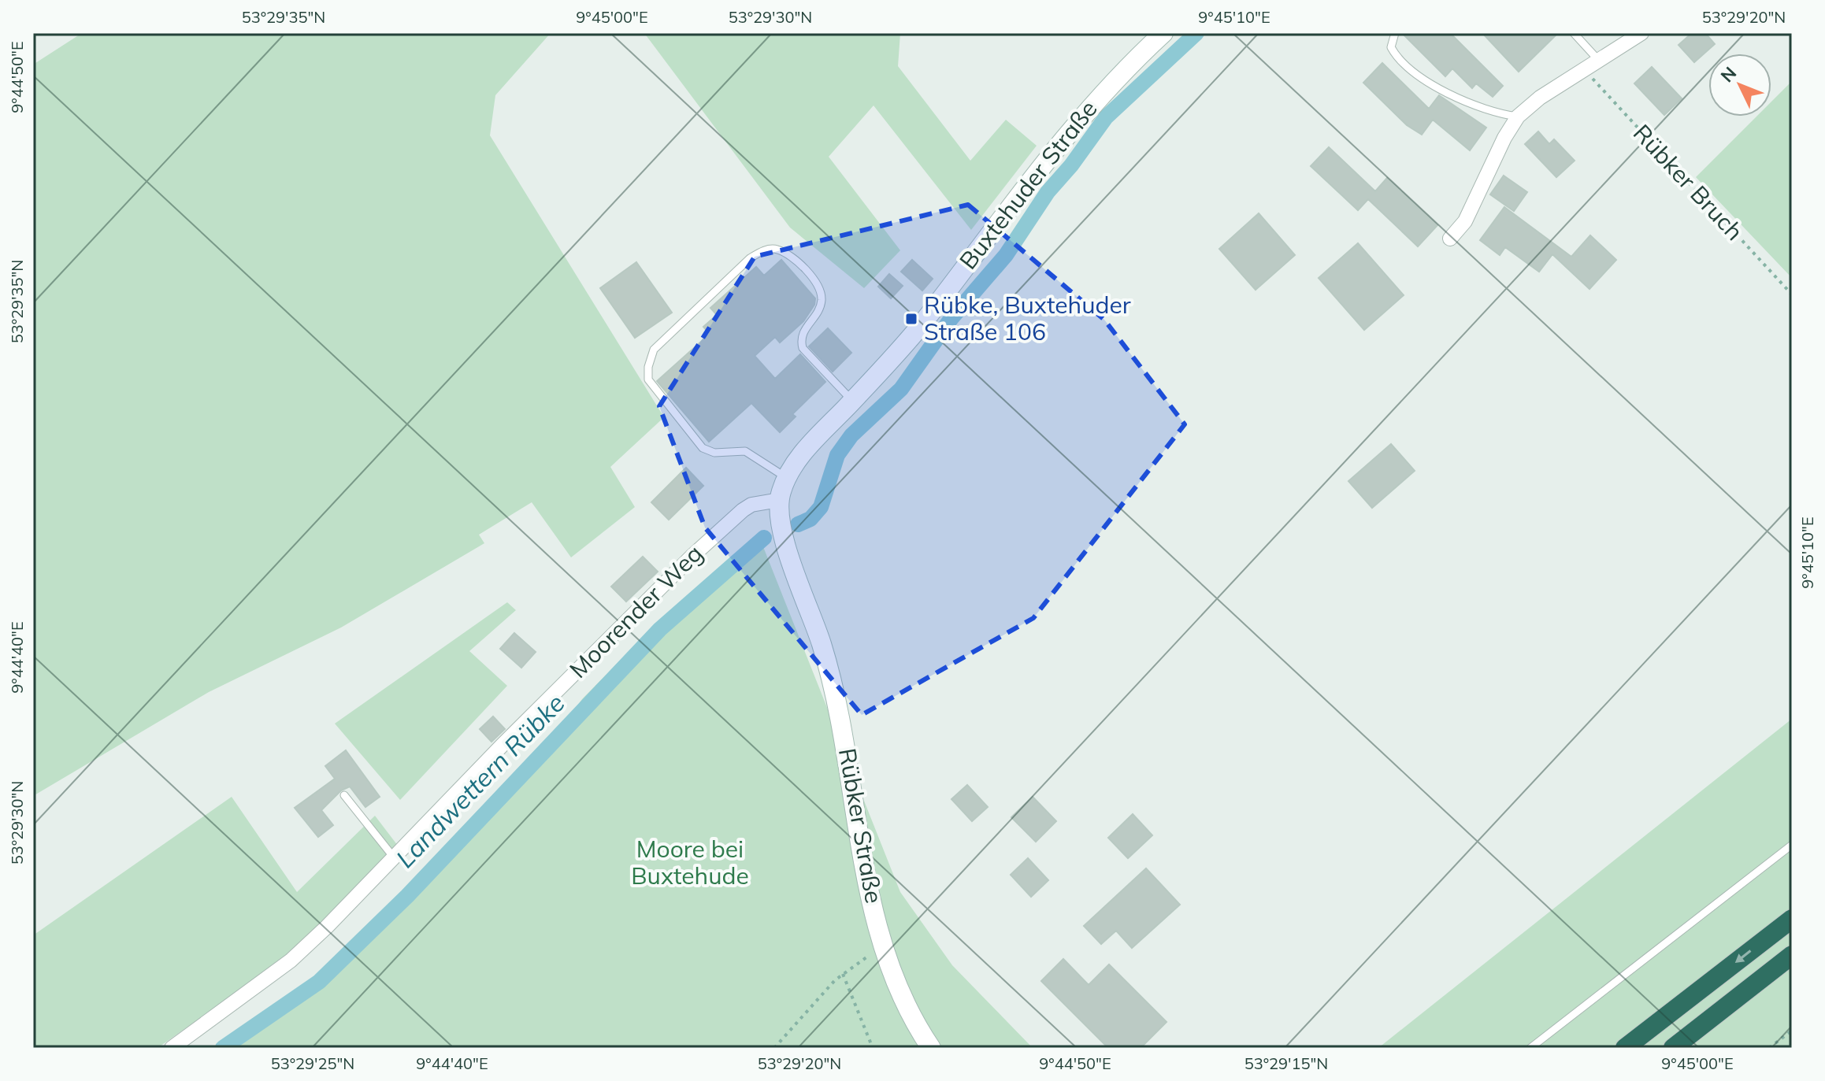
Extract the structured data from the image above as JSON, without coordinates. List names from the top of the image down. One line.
{"streets":{"street":["Buxtehuder Straße","Moorender Weg","Rübker Straße"],"path":["Rübker Bruch"]},"crossings":[["Buxtehuder Straße","Moorender Weg"],["Buxtehuder Straße","Rübker Straße"]],"water":["Landwettern Rübke"],"parks":["Moore bei Buxtehude"],"places":{"transit":["Rübke, Buxtehuder Straße 106"]},"north":"top left","coordinates":["53°29'35\"N","9°45'00\"E","53°29'30\"N","9°45'10\"E","53°29'20\"N","9°44'50\"E","9°44'40\"E","53°29'25\"N","53°29'15\"N"]}
